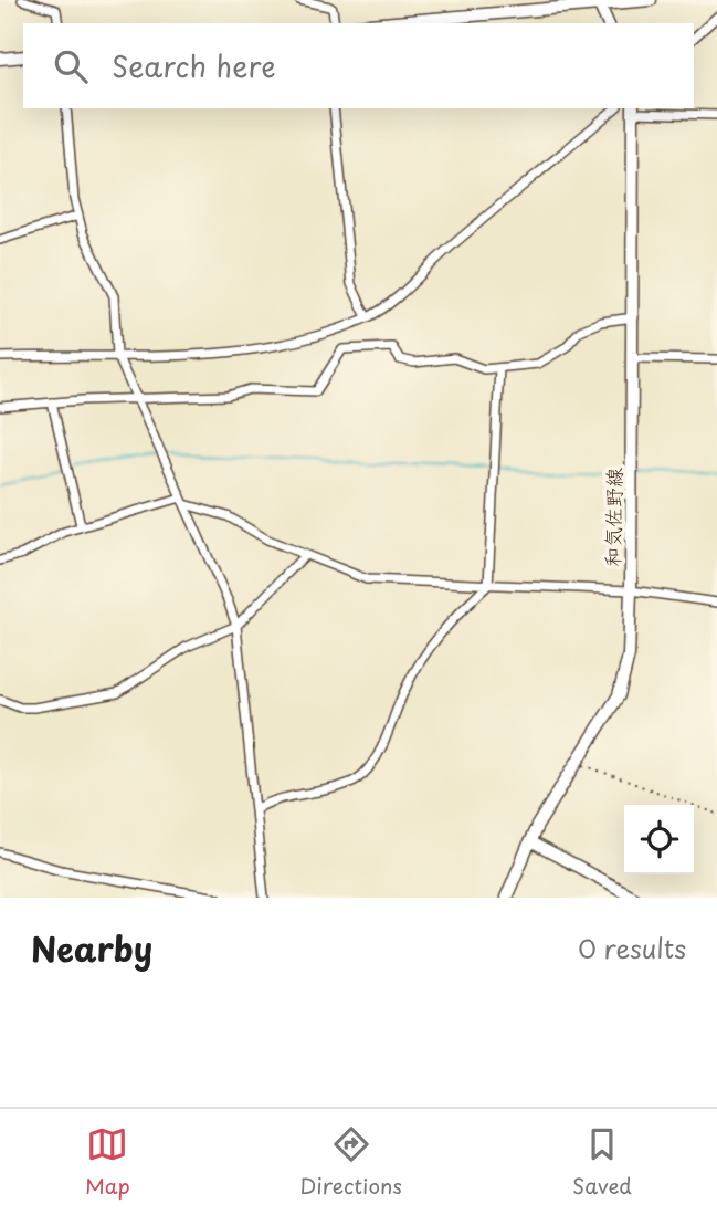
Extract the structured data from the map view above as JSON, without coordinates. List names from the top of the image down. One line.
{"streets":{"main road":["和気佐野線"]},"page":{"search":"Search here","heading":["Nearby","0 results"],"nav":["Map","Directions","Saved"]}}
